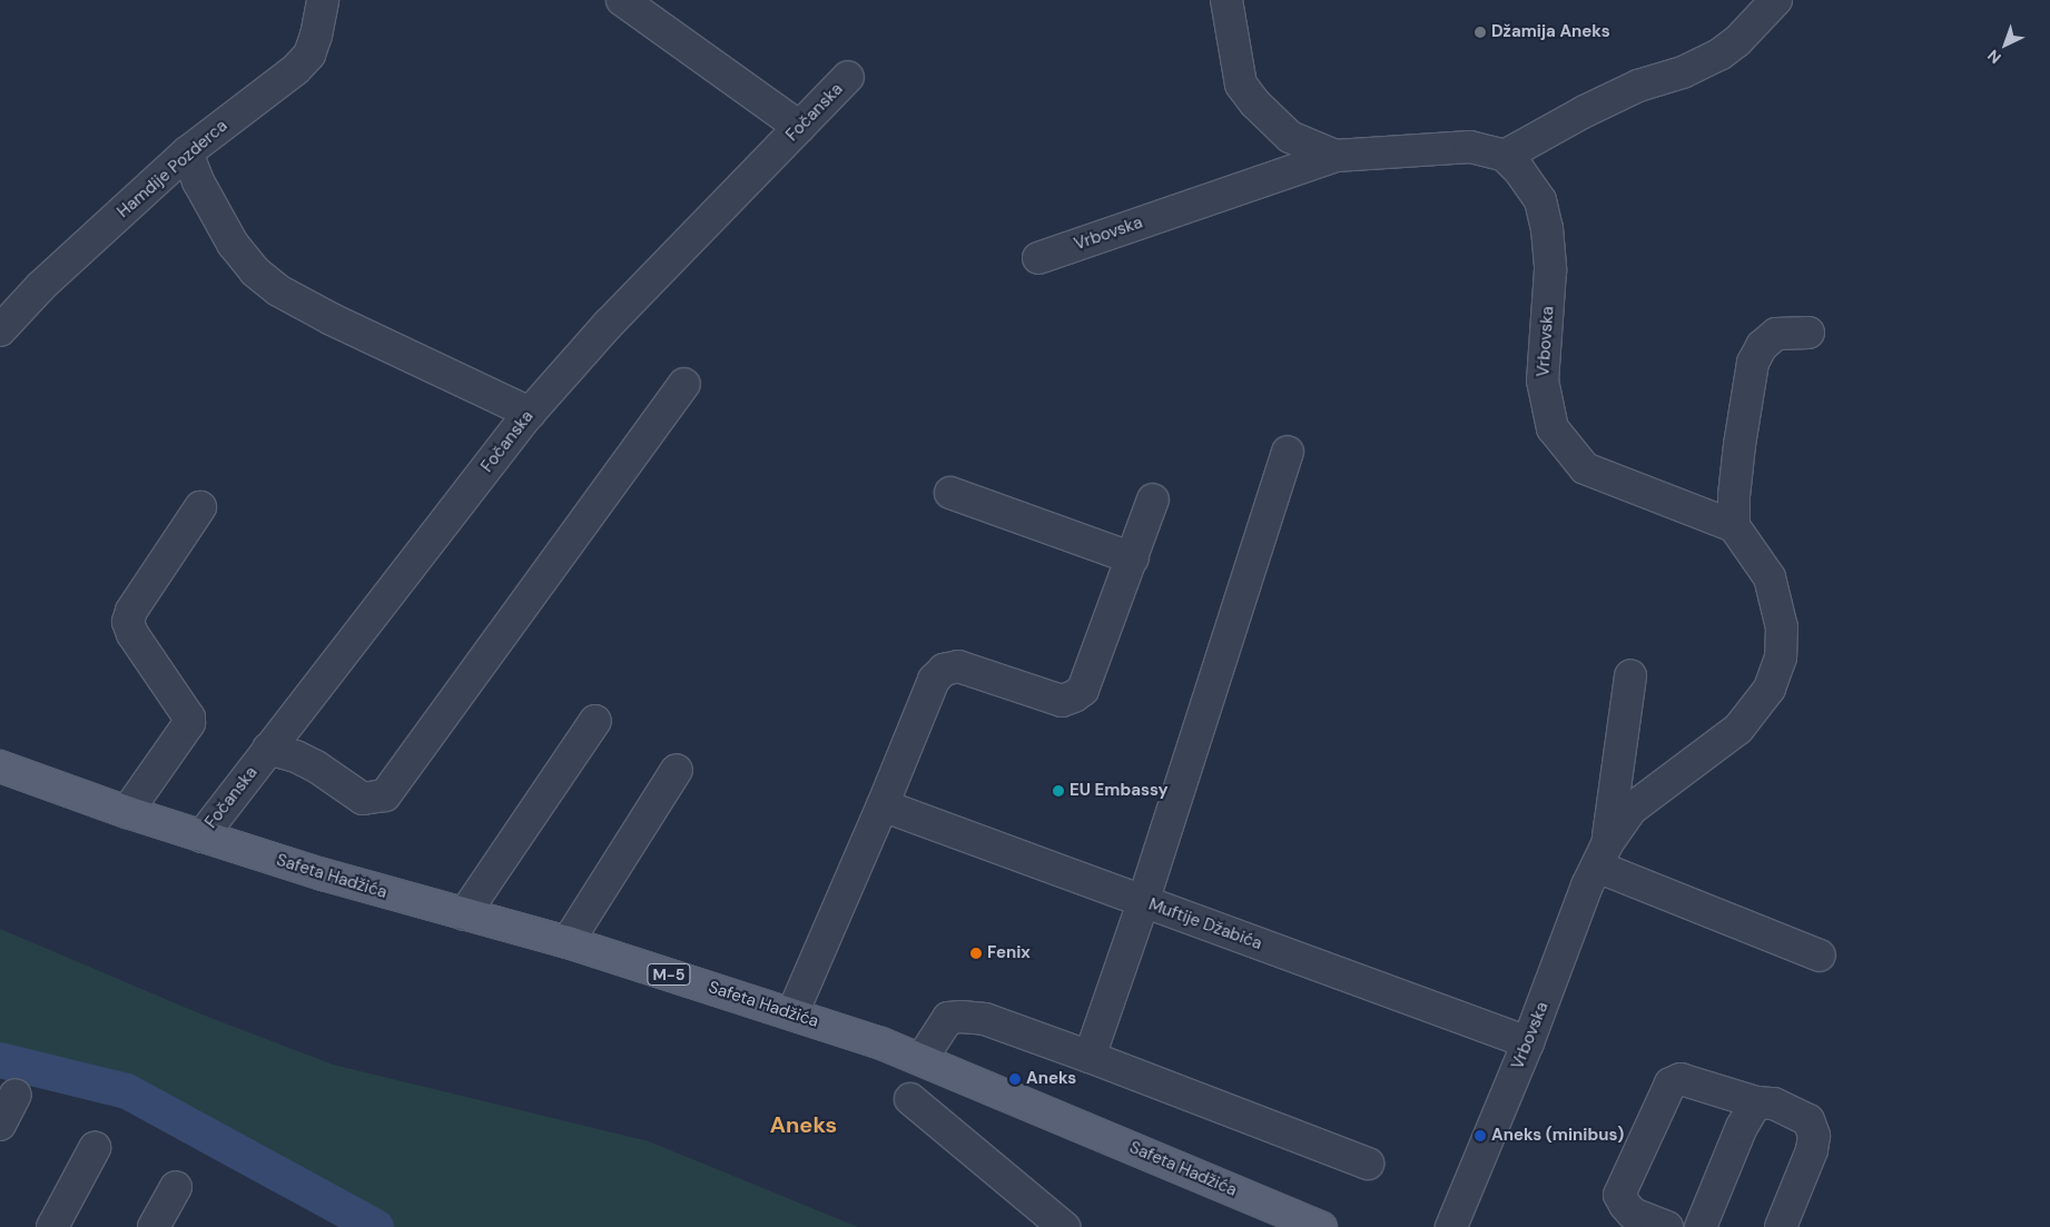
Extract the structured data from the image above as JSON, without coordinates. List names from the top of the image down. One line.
{"streets":{"main road":["Safeta Hadžića","M-5"],"street":["Fočanska","Hamdije Pozderca","Vrbovska","Muftije Džabića"]},"crossings":[["Fočanska","Safeta Hadžića"],["Vrbovska","Muftije Džabića"]],"districts":["Aneks"],"places":["Džamija Aneks","EU Embassy","Fenix","Aneks","Aneks (minibus)"],"north":"bottom left"}
